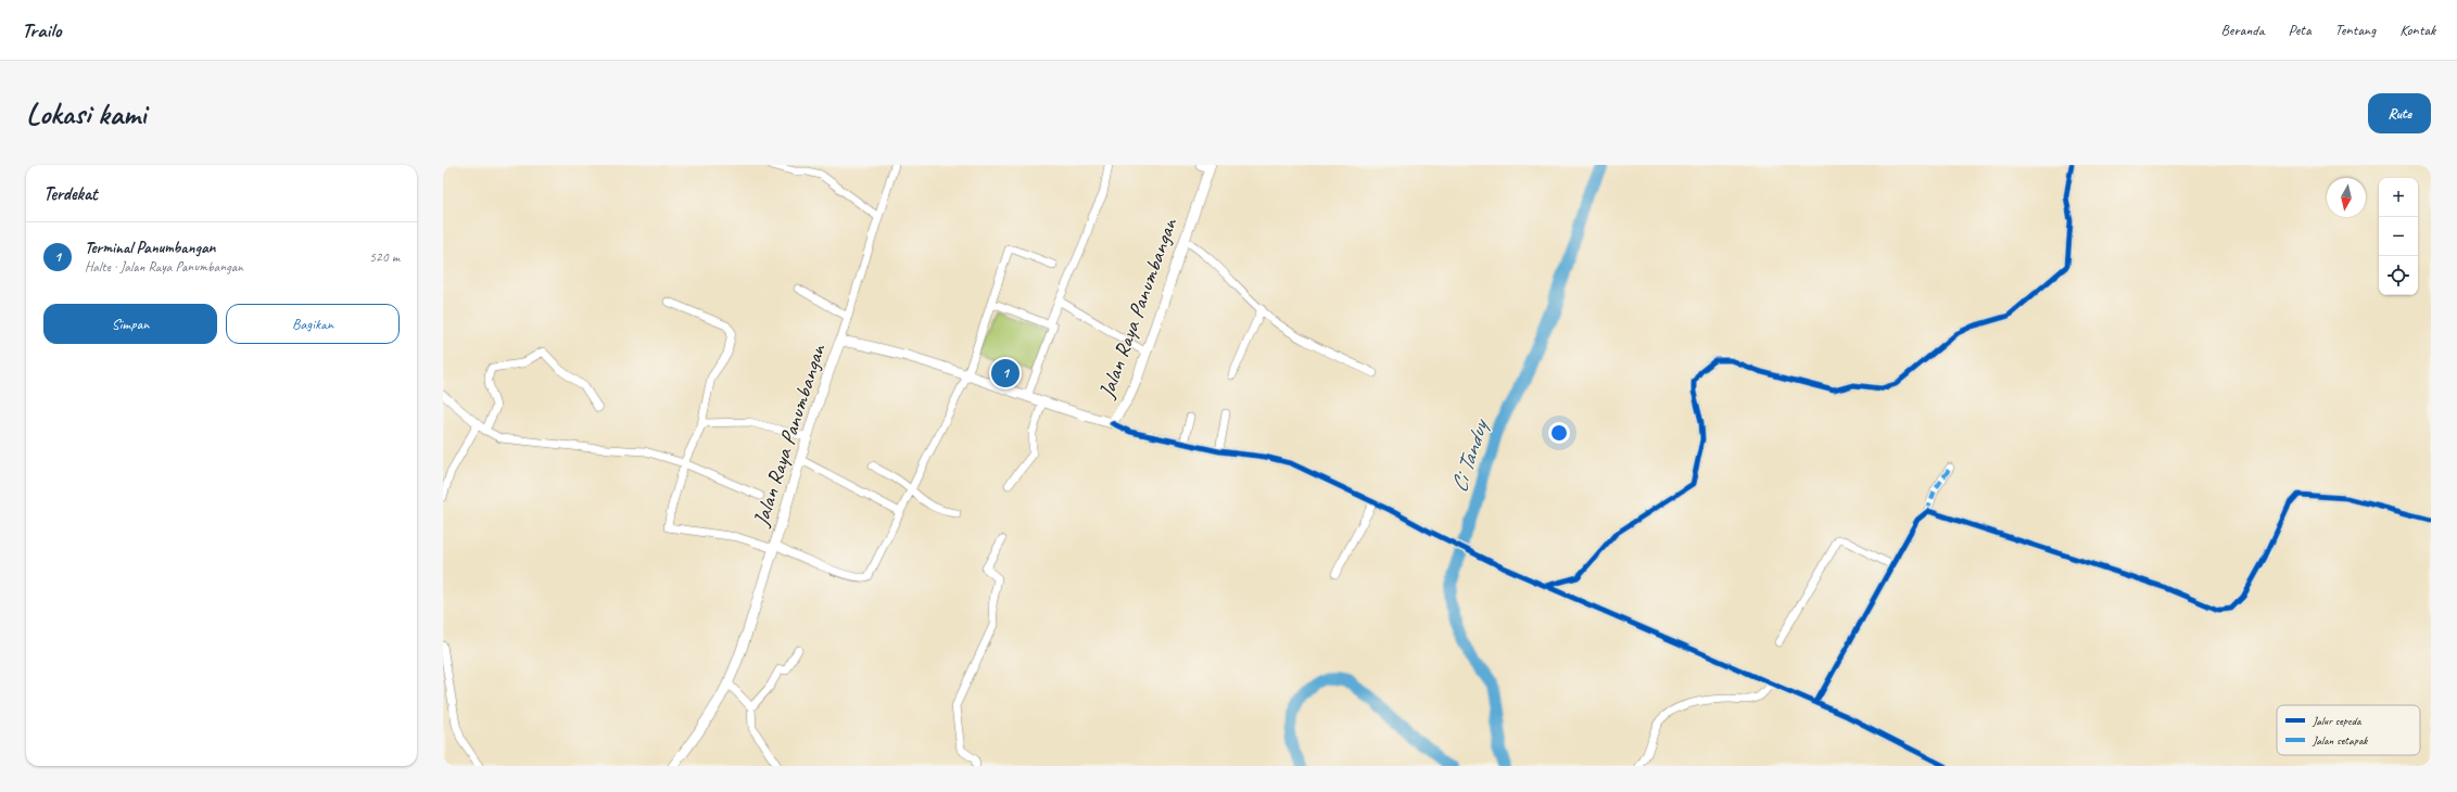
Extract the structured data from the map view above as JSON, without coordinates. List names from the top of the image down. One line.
{"streets":{"main road":["Jalan Raya Panumbangan"]},"water":["Ci Tanduy"],"legend":["Jalur sepeda","Jalan setapak"],"north":"bottom","page":{"header":"Trailo","nav":["Beranda","Peta","Tentang","Kontak"],"buttons":["Rute",["Simpan","Bagikan"]],"title":"Lokasi kami","heading":"Terdekat","map_buttons":["+","−"],"list":[{"mark":"1","name":"Terminal Panumbangan","note":"Halte · Jalan Raya Panumbangan","value":"520 m"}],"pins":"1"}}
